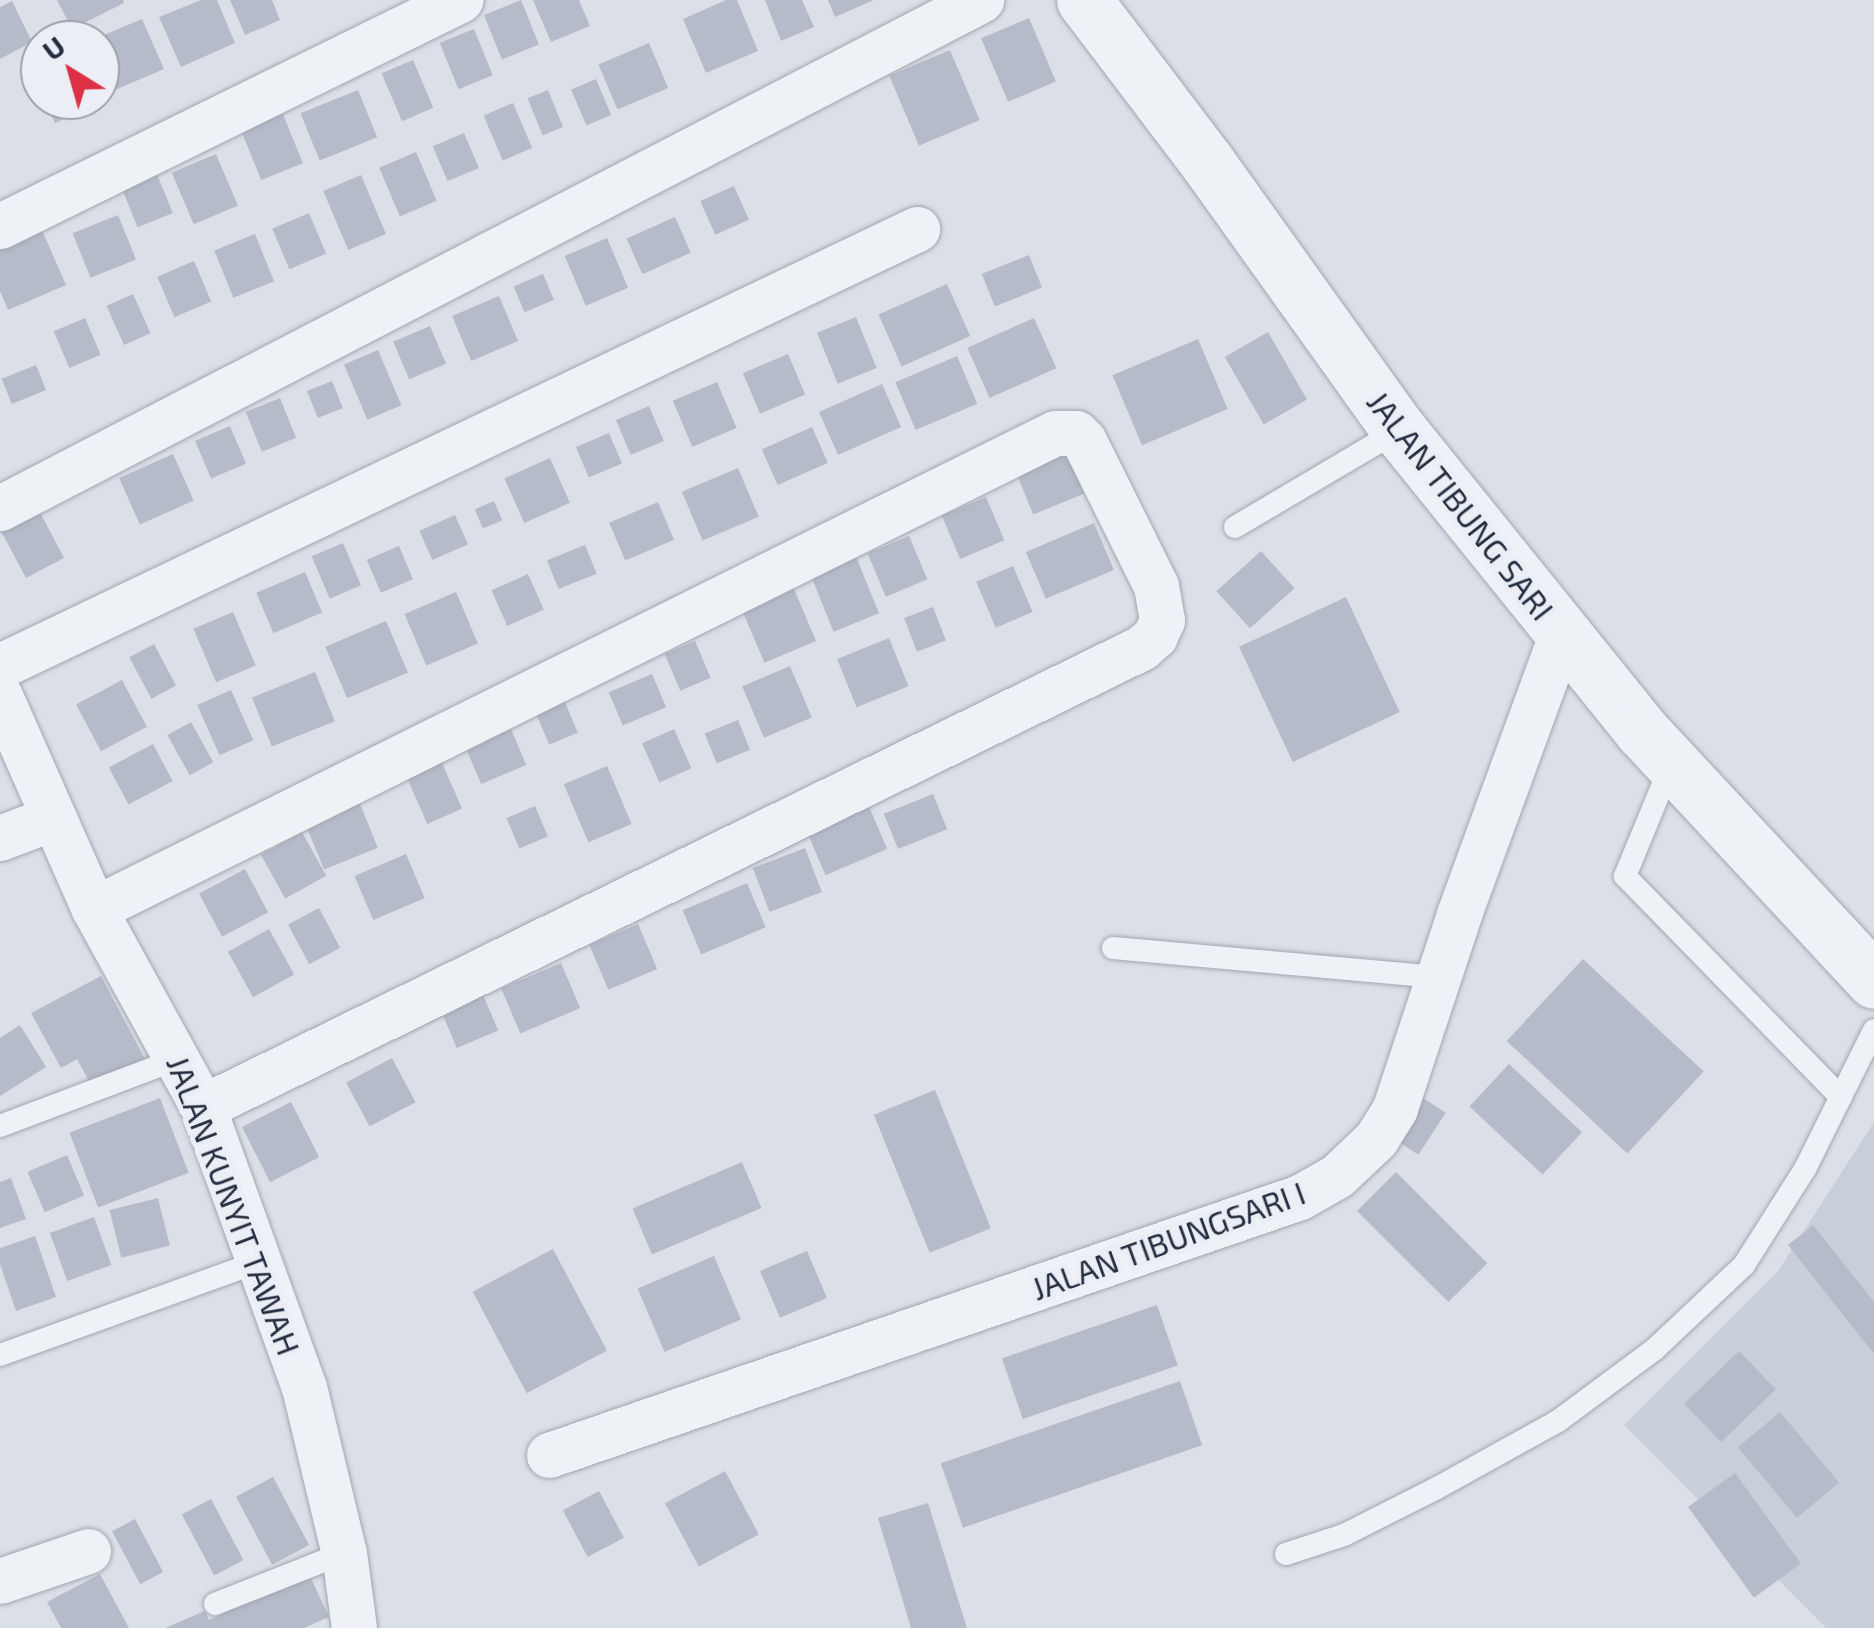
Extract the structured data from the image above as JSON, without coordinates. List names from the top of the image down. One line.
{"streets":{"street":["JALAN TIBUNG SARI","JALAN KUNYIT TAWAH","JALAN TIBUNGSARI I"]},"crossings":[["JALAN TIBUNG SARI","JALAN TIBUNGSARI I"]],"north":"top left"}
